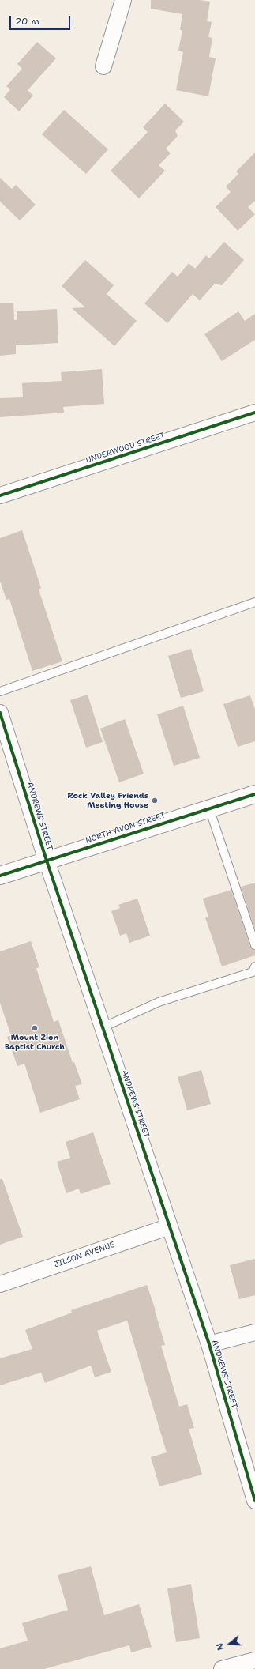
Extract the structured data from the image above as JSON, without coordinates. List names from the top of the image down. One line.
{"streets":{"street":["UNDERWOOD STREET","ANDREWS STREET","NORTH AVON STREET","JILSON AVENUE"]},"crossings":[["ANDREWS STREET","NORTH AVON STREET"],["ANDREWS STREET","JILSON AVENUE"]],"places":["Rock Valley Friends Meeting House","Mount Zion Baptist Church"],"scale_bar":"20 m","north":"left"}
